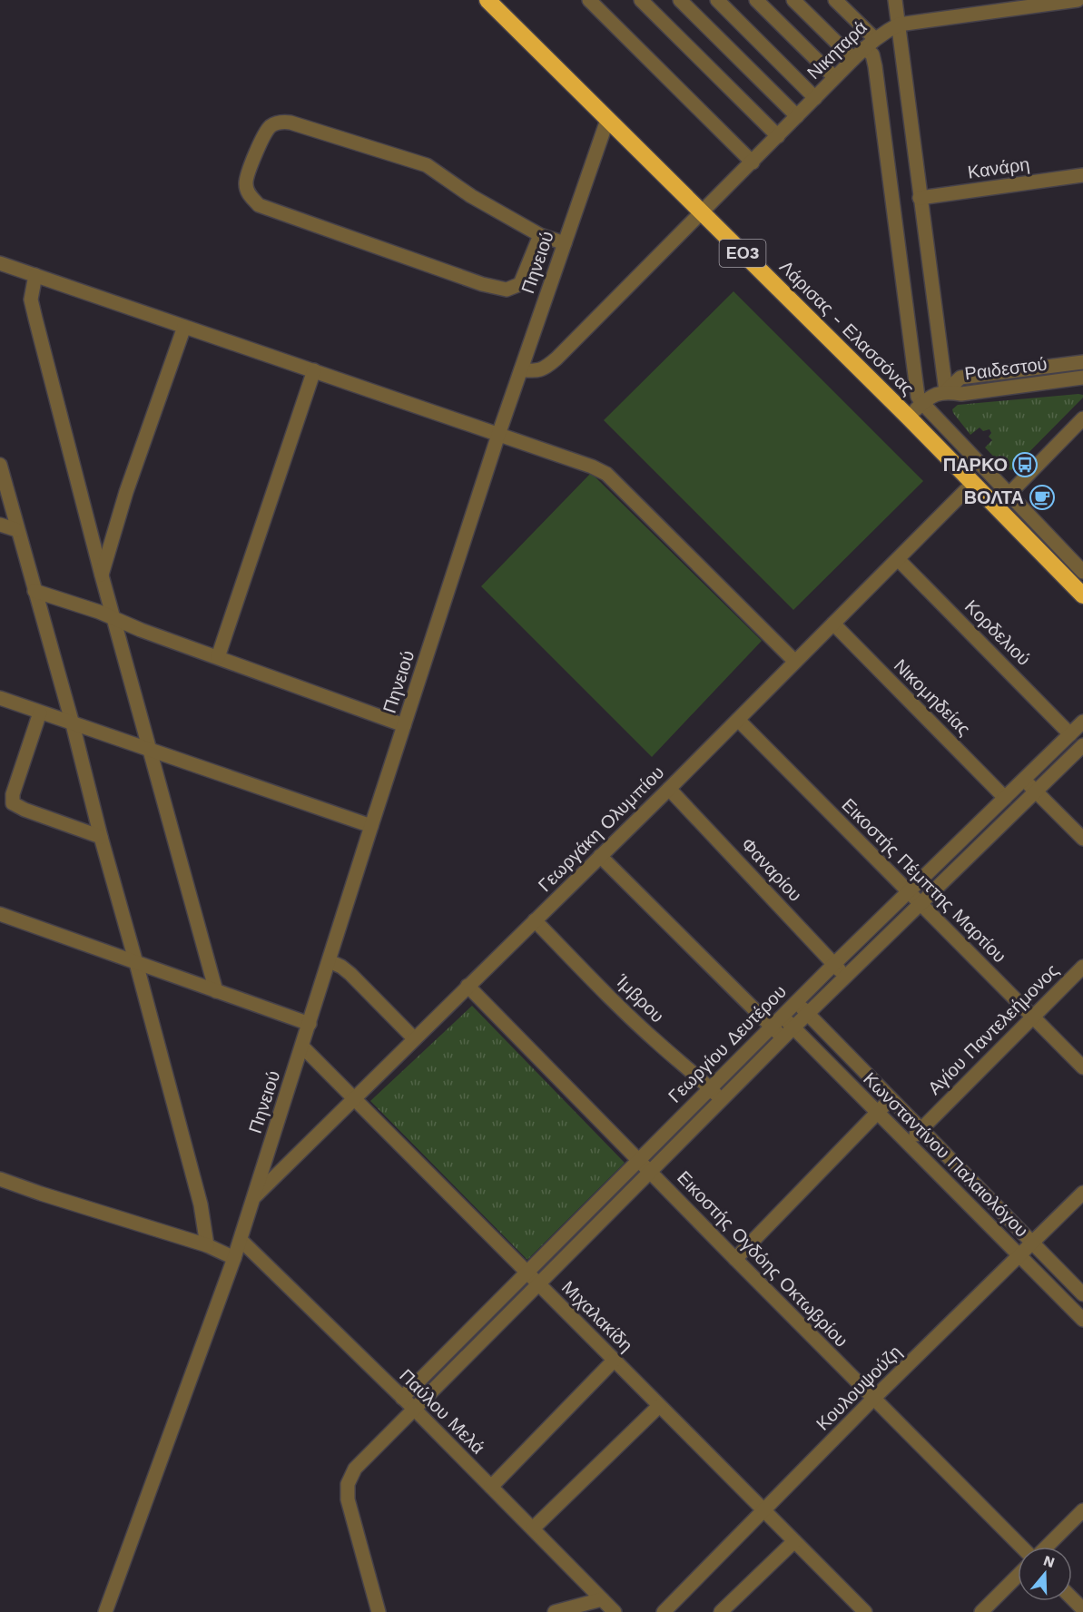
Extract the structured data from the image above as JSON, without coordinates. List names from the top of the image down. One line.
{"streets":{"highway":["ΕΟ3","Λάρισας - Ελασσόνας"],"street":["Νικηταρά","Κανάρη","Πηνειού","Ραιδεστού","Κορδελιού","Νικομηδείας","Γεωργάκη Ολυμπίου","Φαναρίου","Εικοστής Πέμπτης Μαρτίου","Ίμβρου","Αγίου Παντελεήμονος","Γεωργίου Δευτέρου","Κωνσταντίνου Παλαιολόγου","Εικοστής Ογδόης Οκτωβρίου","Μιχαλακίδη","Κουλουψούζη","Παύλου Μελά"]},"crossings":[["Νικηταρά","Πηνειού"],["Νικηταρά","Λάρισας - Ελασσόνας"],["Πηνειού","Λάρισας - Ελασσόνας"],["Πηνειού","Γεωργάκη Ολυμπίου"],["Πηνειού","Μιχαλακίδη"],["Πηνειού","Παύλου Μελά"],["Λάρισας - Ελασσόνας","Γεωργάκη Ολυμπίου"],["Κορδελιού","Γεωργάκη Ολυμπίου"],["Κορδελιού","Γεωργίου Δευτέρου"],["Νικομηδείας","Γεωργάκη Ολυμπίου"],["Νικομηδείας","Γεωργίου Δευτέρου"],["Γεωργάκη Ολυμπίου","Φαναρίου"],["Γεωργάκη Ολυμπίου","Εικοστής Πέμπτης Μαρτίου"],["Γεωργάκη Ολυμπίου","Ίμβρου"],["Γεωργάκη Ολυμπίου","Κωνσταντίνου Παλαιολόγου"],["Γεωργάκη Ολυμπίου","Εικοστής Ογδόης Οκτωβρίου"],["Γεωργάκη Ολυμπίου","Μιχαλακίδη"],["Φαναρίου","Γεωργίου Δευτέρου"],["Εικοστής Πέμπτης Μαρτίου","Αγίου Παντελεήμονος"],["Εικοστής Πέμπτης Μαρτίου","Γεωργίου Δευτέρου"],["Ίμβρου","Γεωργίου Δευτέρου"],["Αγίου Παντελεήμονος","Κωνσταντίνου Παλαιολόγου"],["Γεωργίου Δευτέρου","Κωνσταντίνου Παλαιολόγου"],["Γεωργίου Δευτέρου","Εικοστής Ογδόης Οκτωβρίου"],["Γεωργίου Δευτέρου","Μιχαλακίδη"],["Γεωργίου Δευτέρου","Παύλου Μελά"],["Κωνσταντίνου Παλαιολόγου","Κουλουψούζη"],["Εικοστής Ογδόης Οκτωβρίου","Κουλουψούζη"],["Μιχαλακίδη","Κουλουψούζη"]],"places":{"bus stop":["ΠΑΡΚΟ"],"cafe":["ΒΟΛΤΑ"]},"north":"top"}
